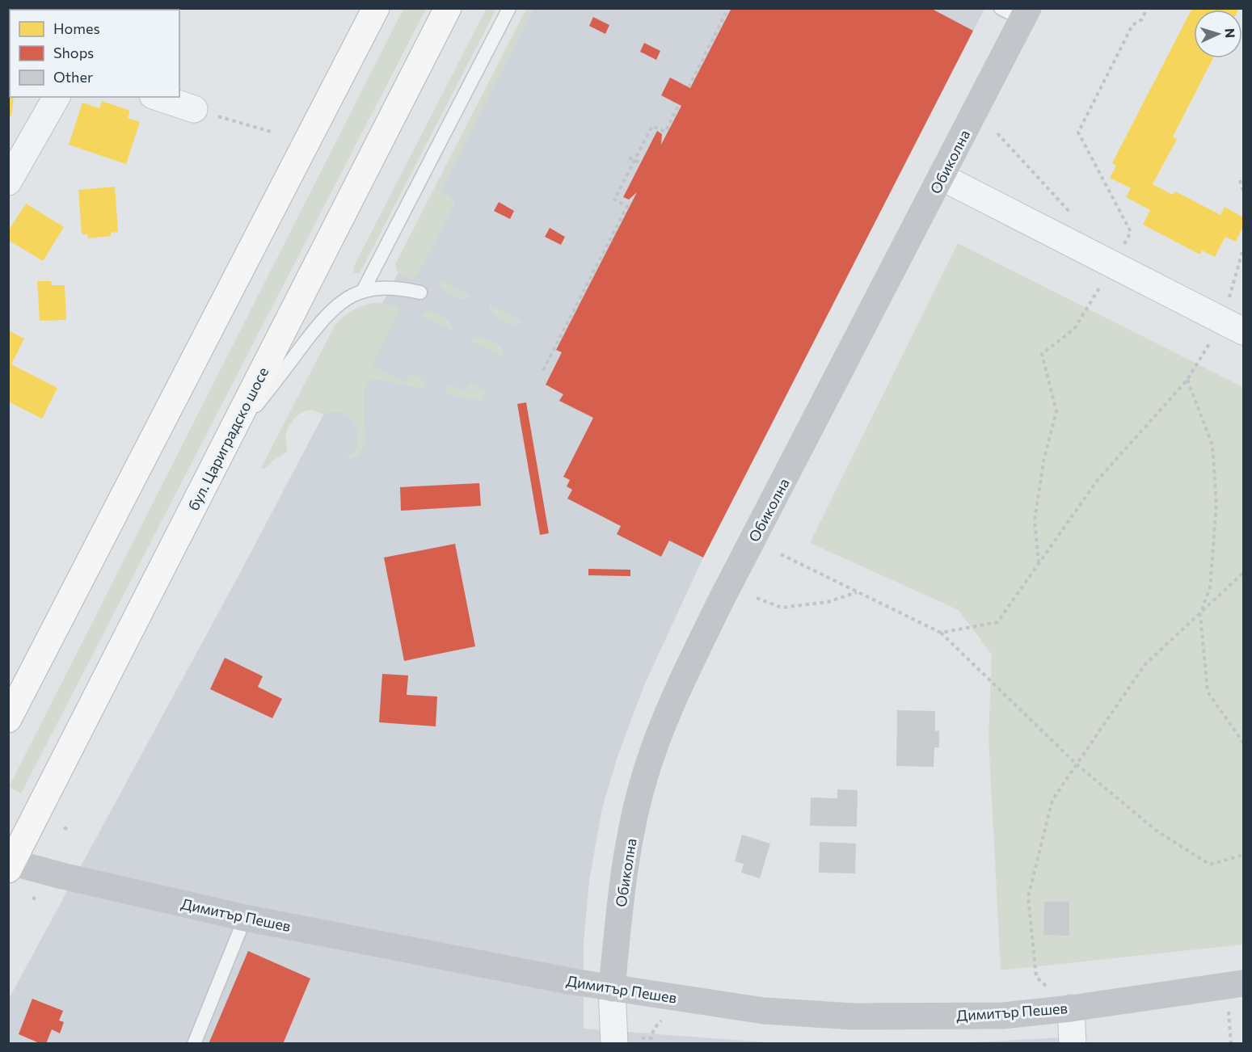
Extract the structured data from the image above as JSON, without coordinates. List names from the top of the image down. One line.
{"streets":{"highway":["бул. Цариградско шосе"],"main road":["Обиколна","Димитър Пешев"]},"crossings":[["Обиколна","Димитър Пешев"],["бул. Цариградско шосе","Димитър Пешев"]],"legend":["Homes","Shops","Other"],"north":"right"}
